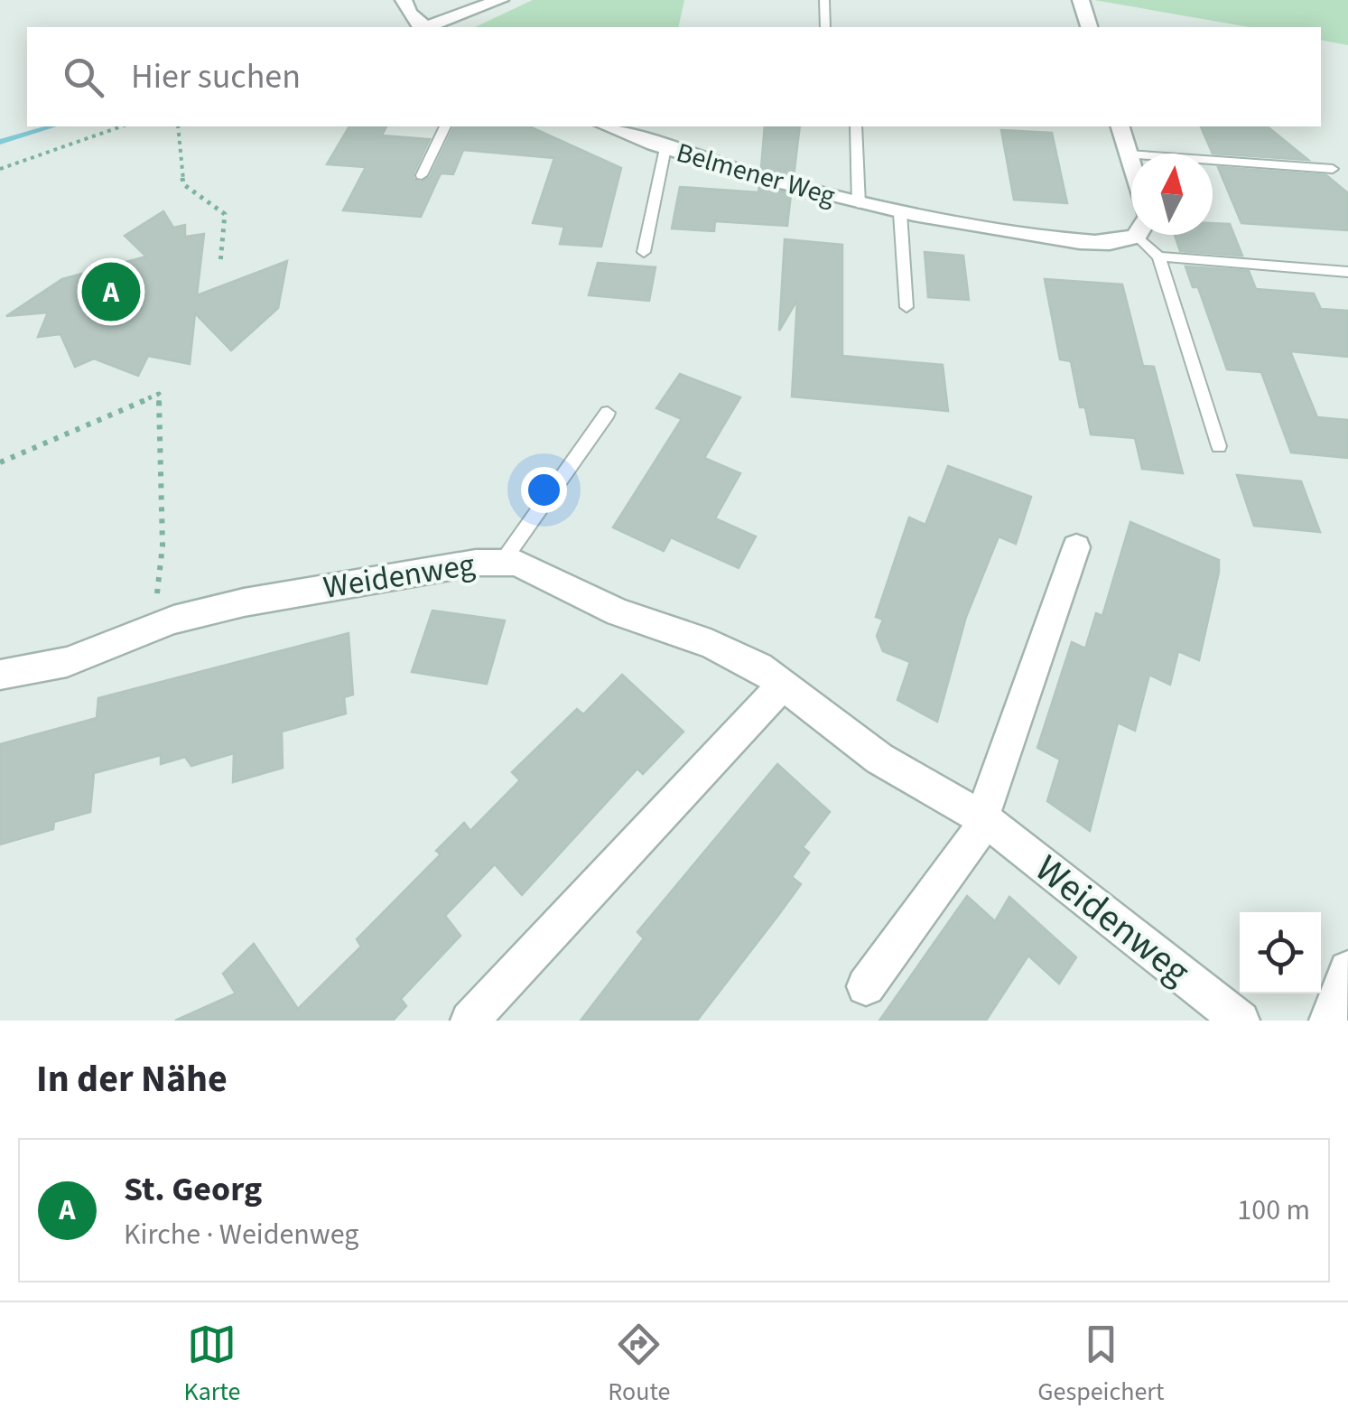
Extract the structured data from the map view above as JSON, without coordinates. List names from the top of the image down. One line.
{"streets":{"street":["Belmener Weg","Weidenweg"]},"north":"top","page":{"search":"Hier suchen","pins":"A","heading":"In der Nähe","list":[{"mark":"A","name":"St. Georg","note":"Kirche · Weidenweg","value":"100 m"}],"nav":["Karte","Route","Gespeichert"]}}
